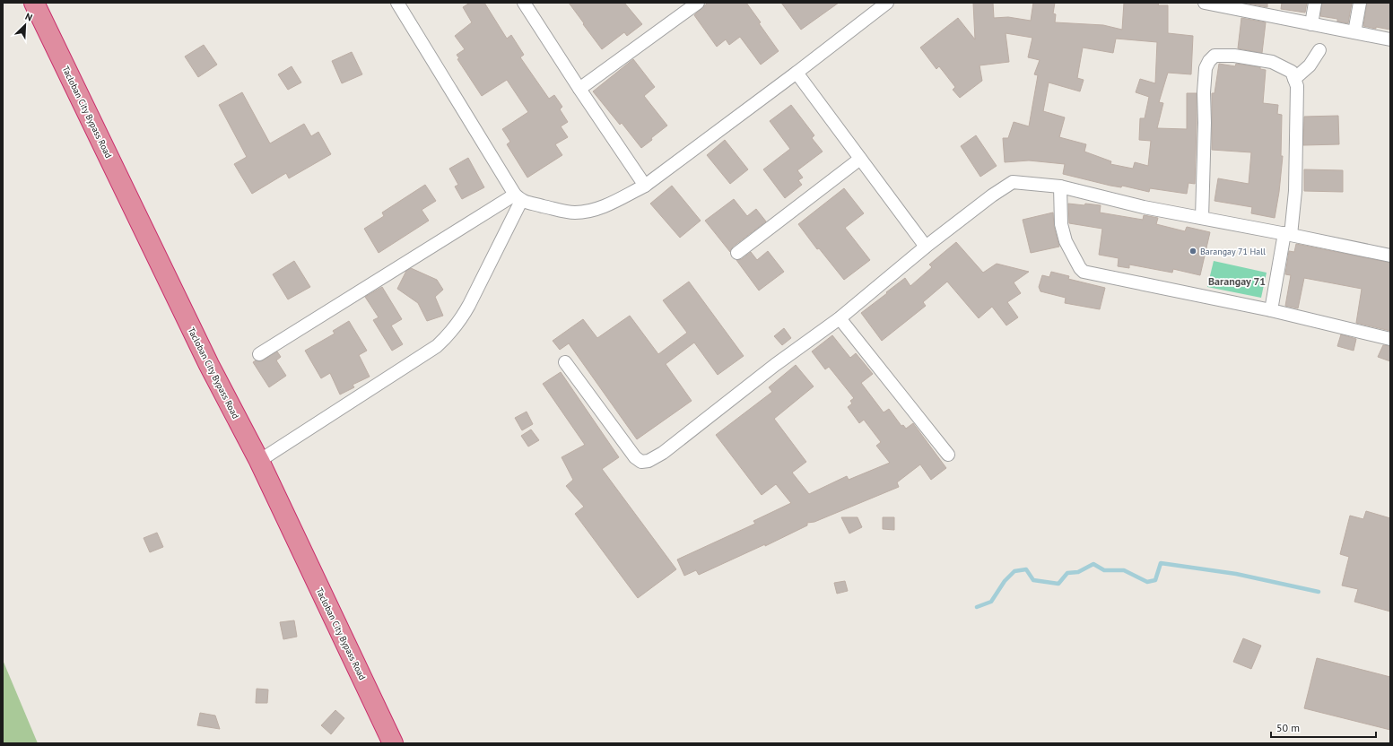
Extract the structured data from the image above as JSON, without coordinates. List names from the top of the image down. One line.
{"streets":{"highway":["Tacloban City Bypass Road"]},"districts":["Barangay 71"],"places":["Barangay 71 Hall"],"scale_bar":"50 m","north":"top right"}
